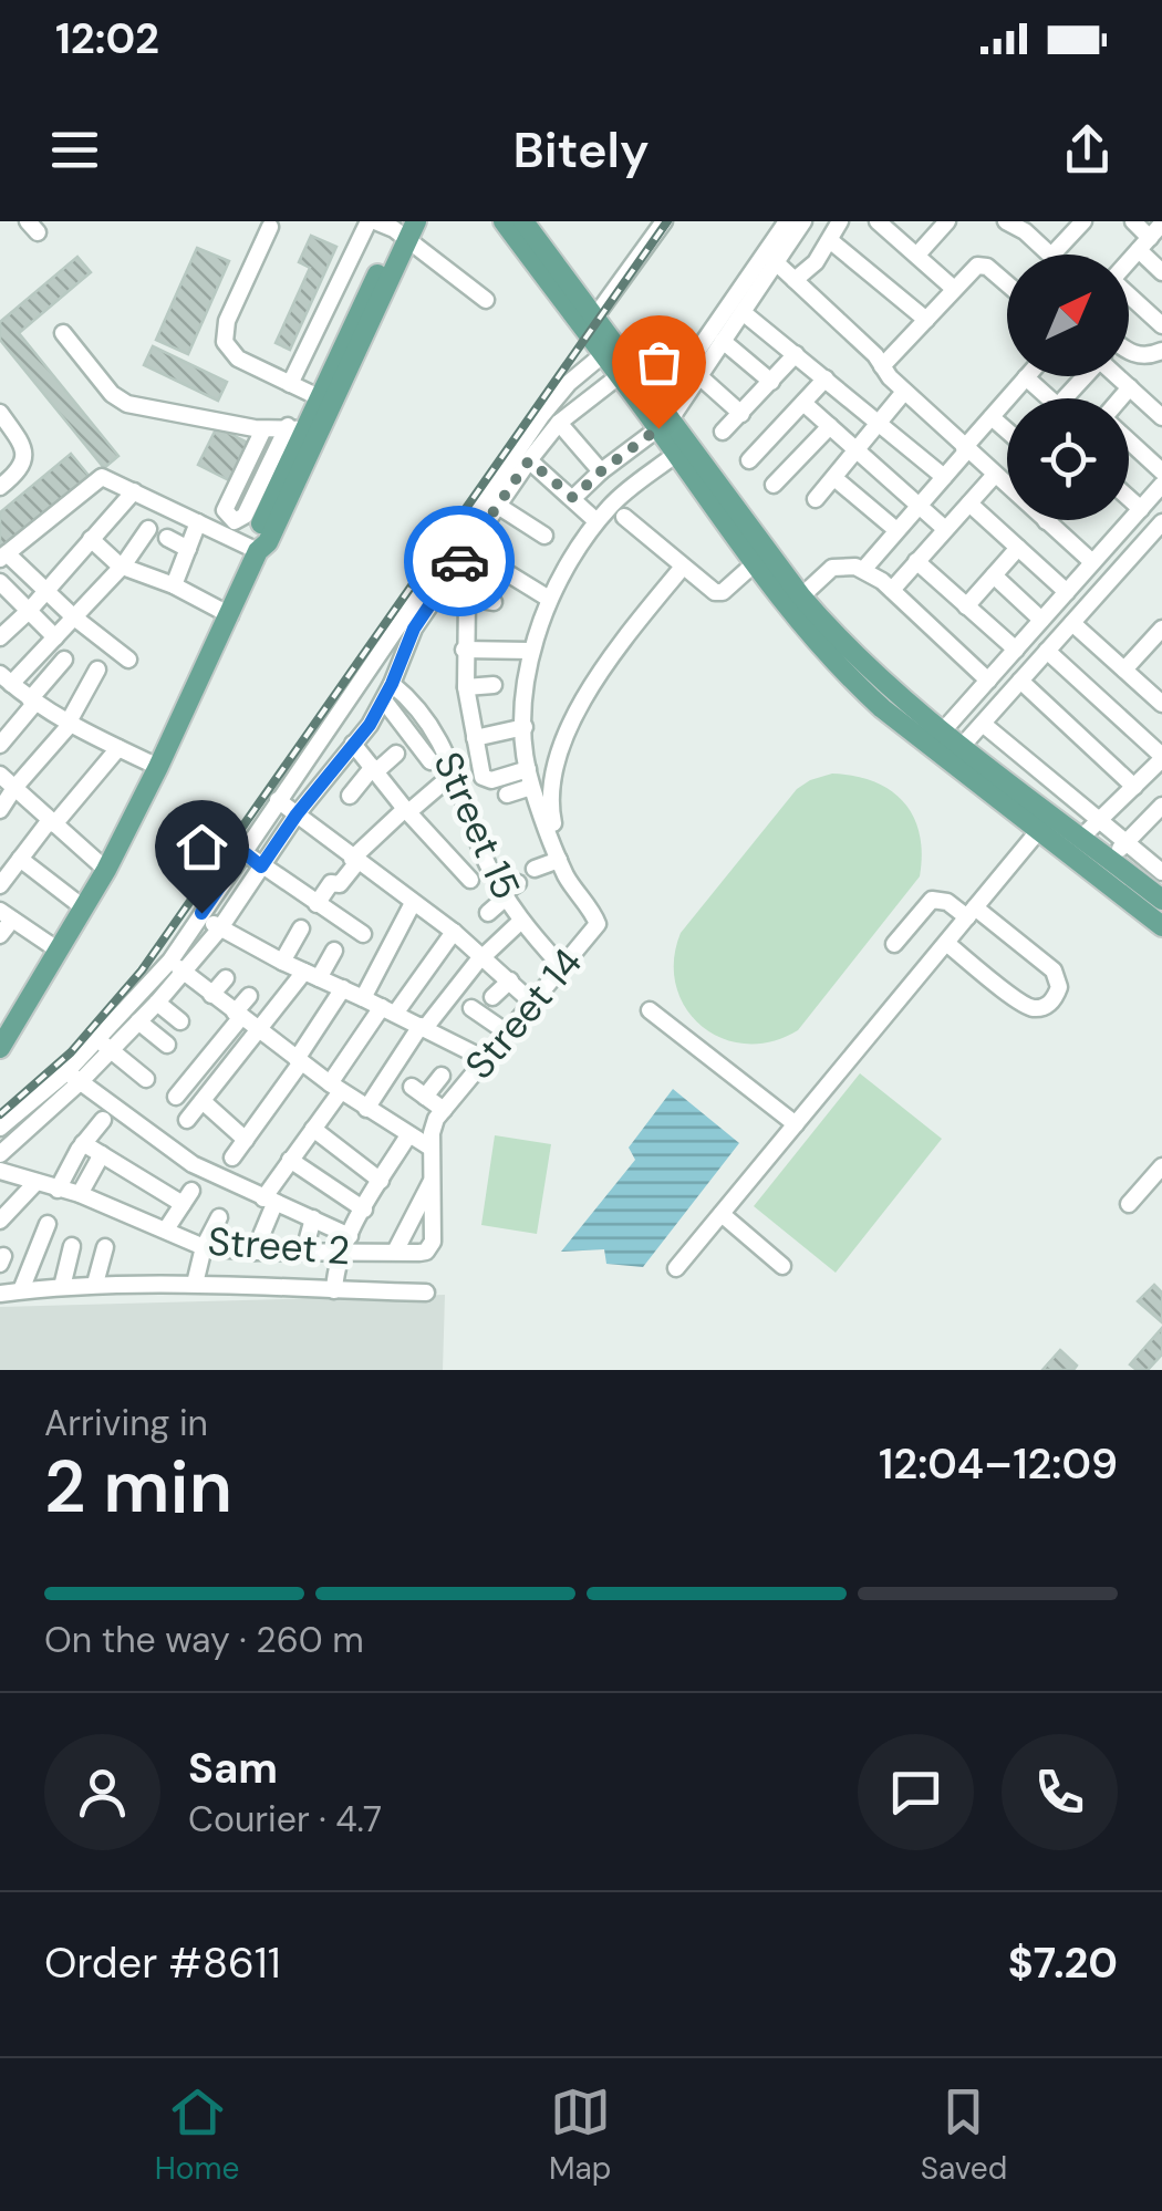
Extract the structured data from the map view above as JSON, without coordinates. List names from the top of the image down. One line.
{"streets":{"street":["Street 15","Street 14","Street 2"]},"crossings":[["Street 15","Street 14"],["Street 14","Street 2"]],"north":"top right","page":{"status":"12:02","header":"Bitely","heading":["2 min","Arriving in","12:04–12:09"],"panel":["Sam","Courier · 4.7","Order #8611","$7.20"],"bar":"On the way · 260 m","tabs":["Home","Map","Saved"]}}
